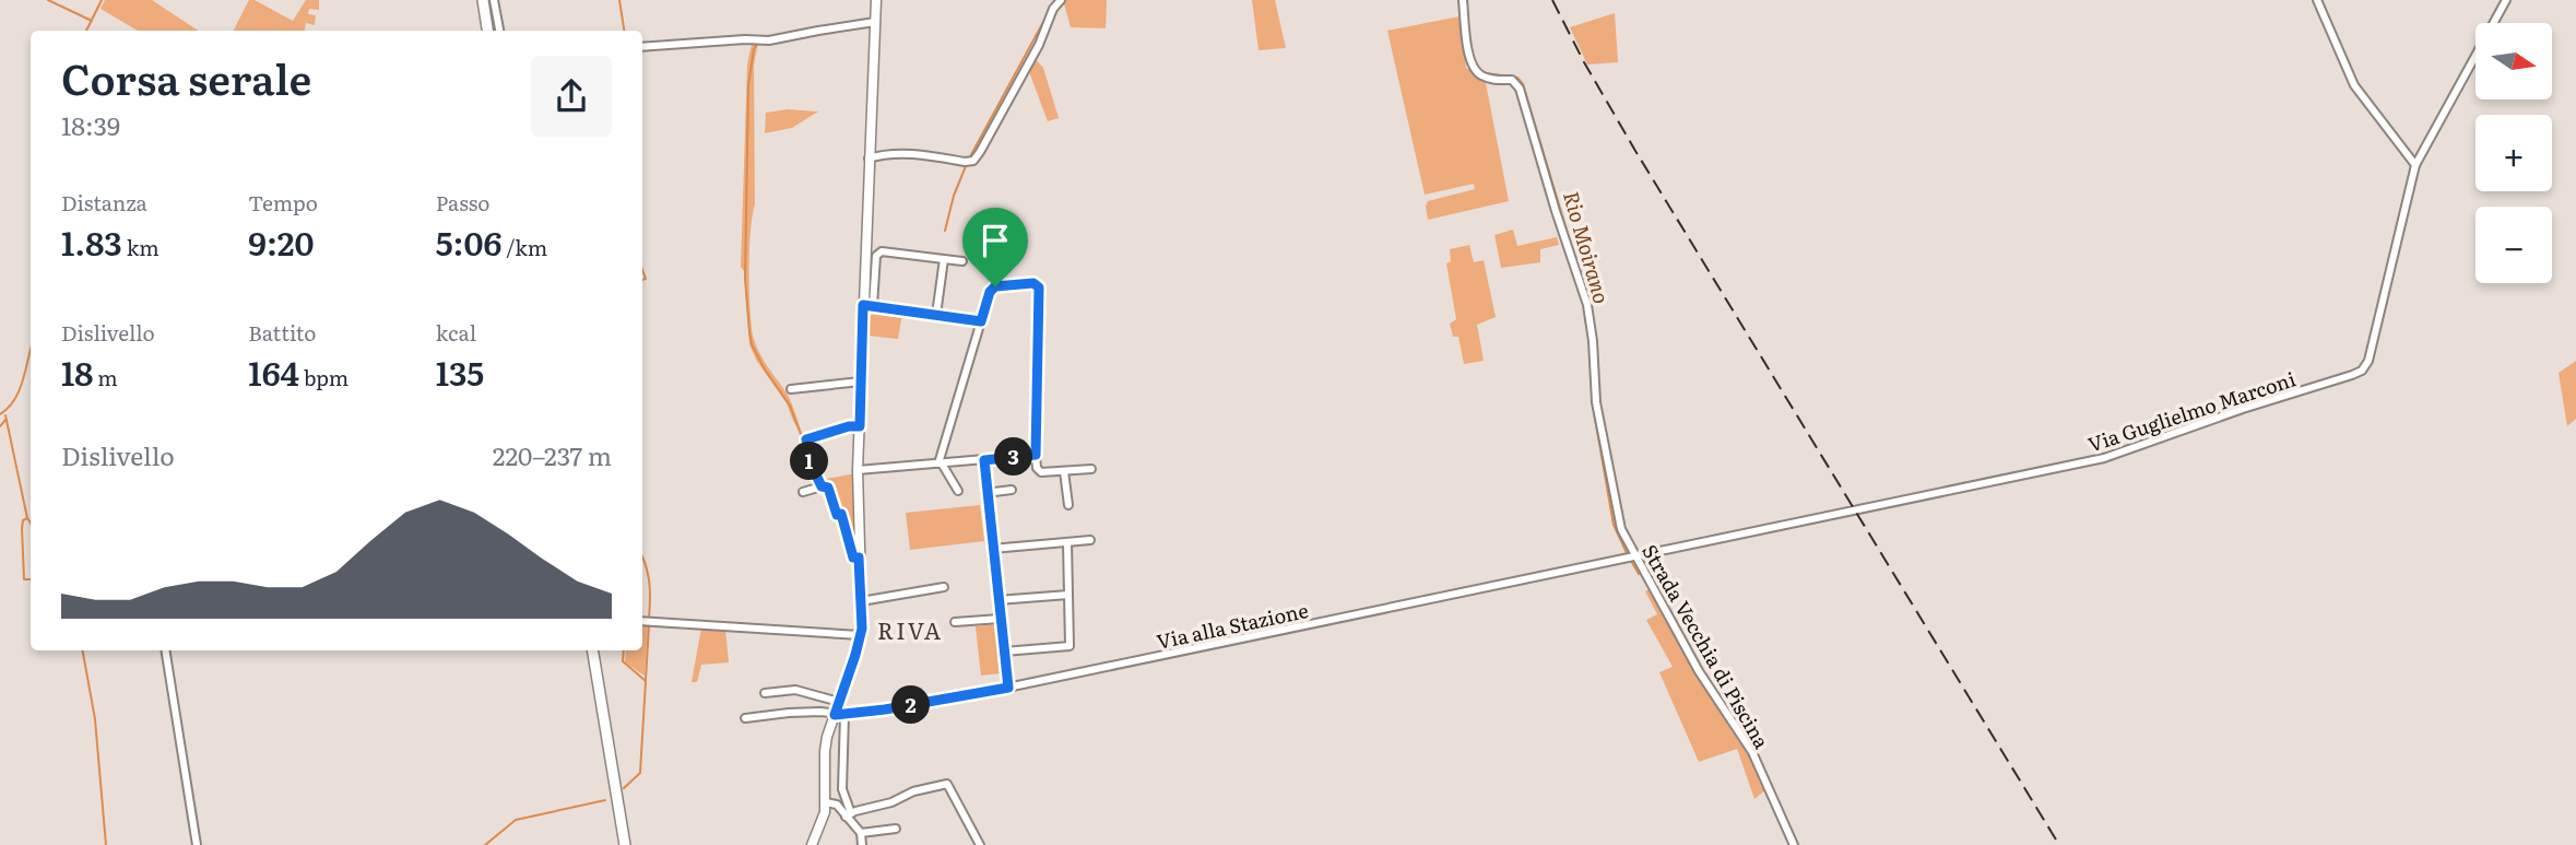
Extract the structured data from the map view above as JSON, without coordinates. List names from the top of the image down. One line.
{"streets":{"street":["Via Guglielmo Marconi","Via alla Stazione","Strada Vecchia di Piscina"]},"crossings":[["Via Guglielmo Marconi","Via alla Stazione"],["Via Guglielmo Marconi","Strada Vecchia di Piscina"],["Via alla Stazione","Strada Vecchia di Piscina"]],"districts":["RIVA"],"water":["Rio Moirano"],"north":"right","page":{"map_buttons":["+","−"],"heading":["Corsa serale","18:39"],"stats":[["Distanza","1.83 km"],["Tempo","9:20"],["Passo","5:06 /km"],["Dislivello","18 m"],["Battito","164 bpm"],["kcal","135"]],"chart":["Dislivello","220–237 m"],"pins":["3","1","2"]}}
